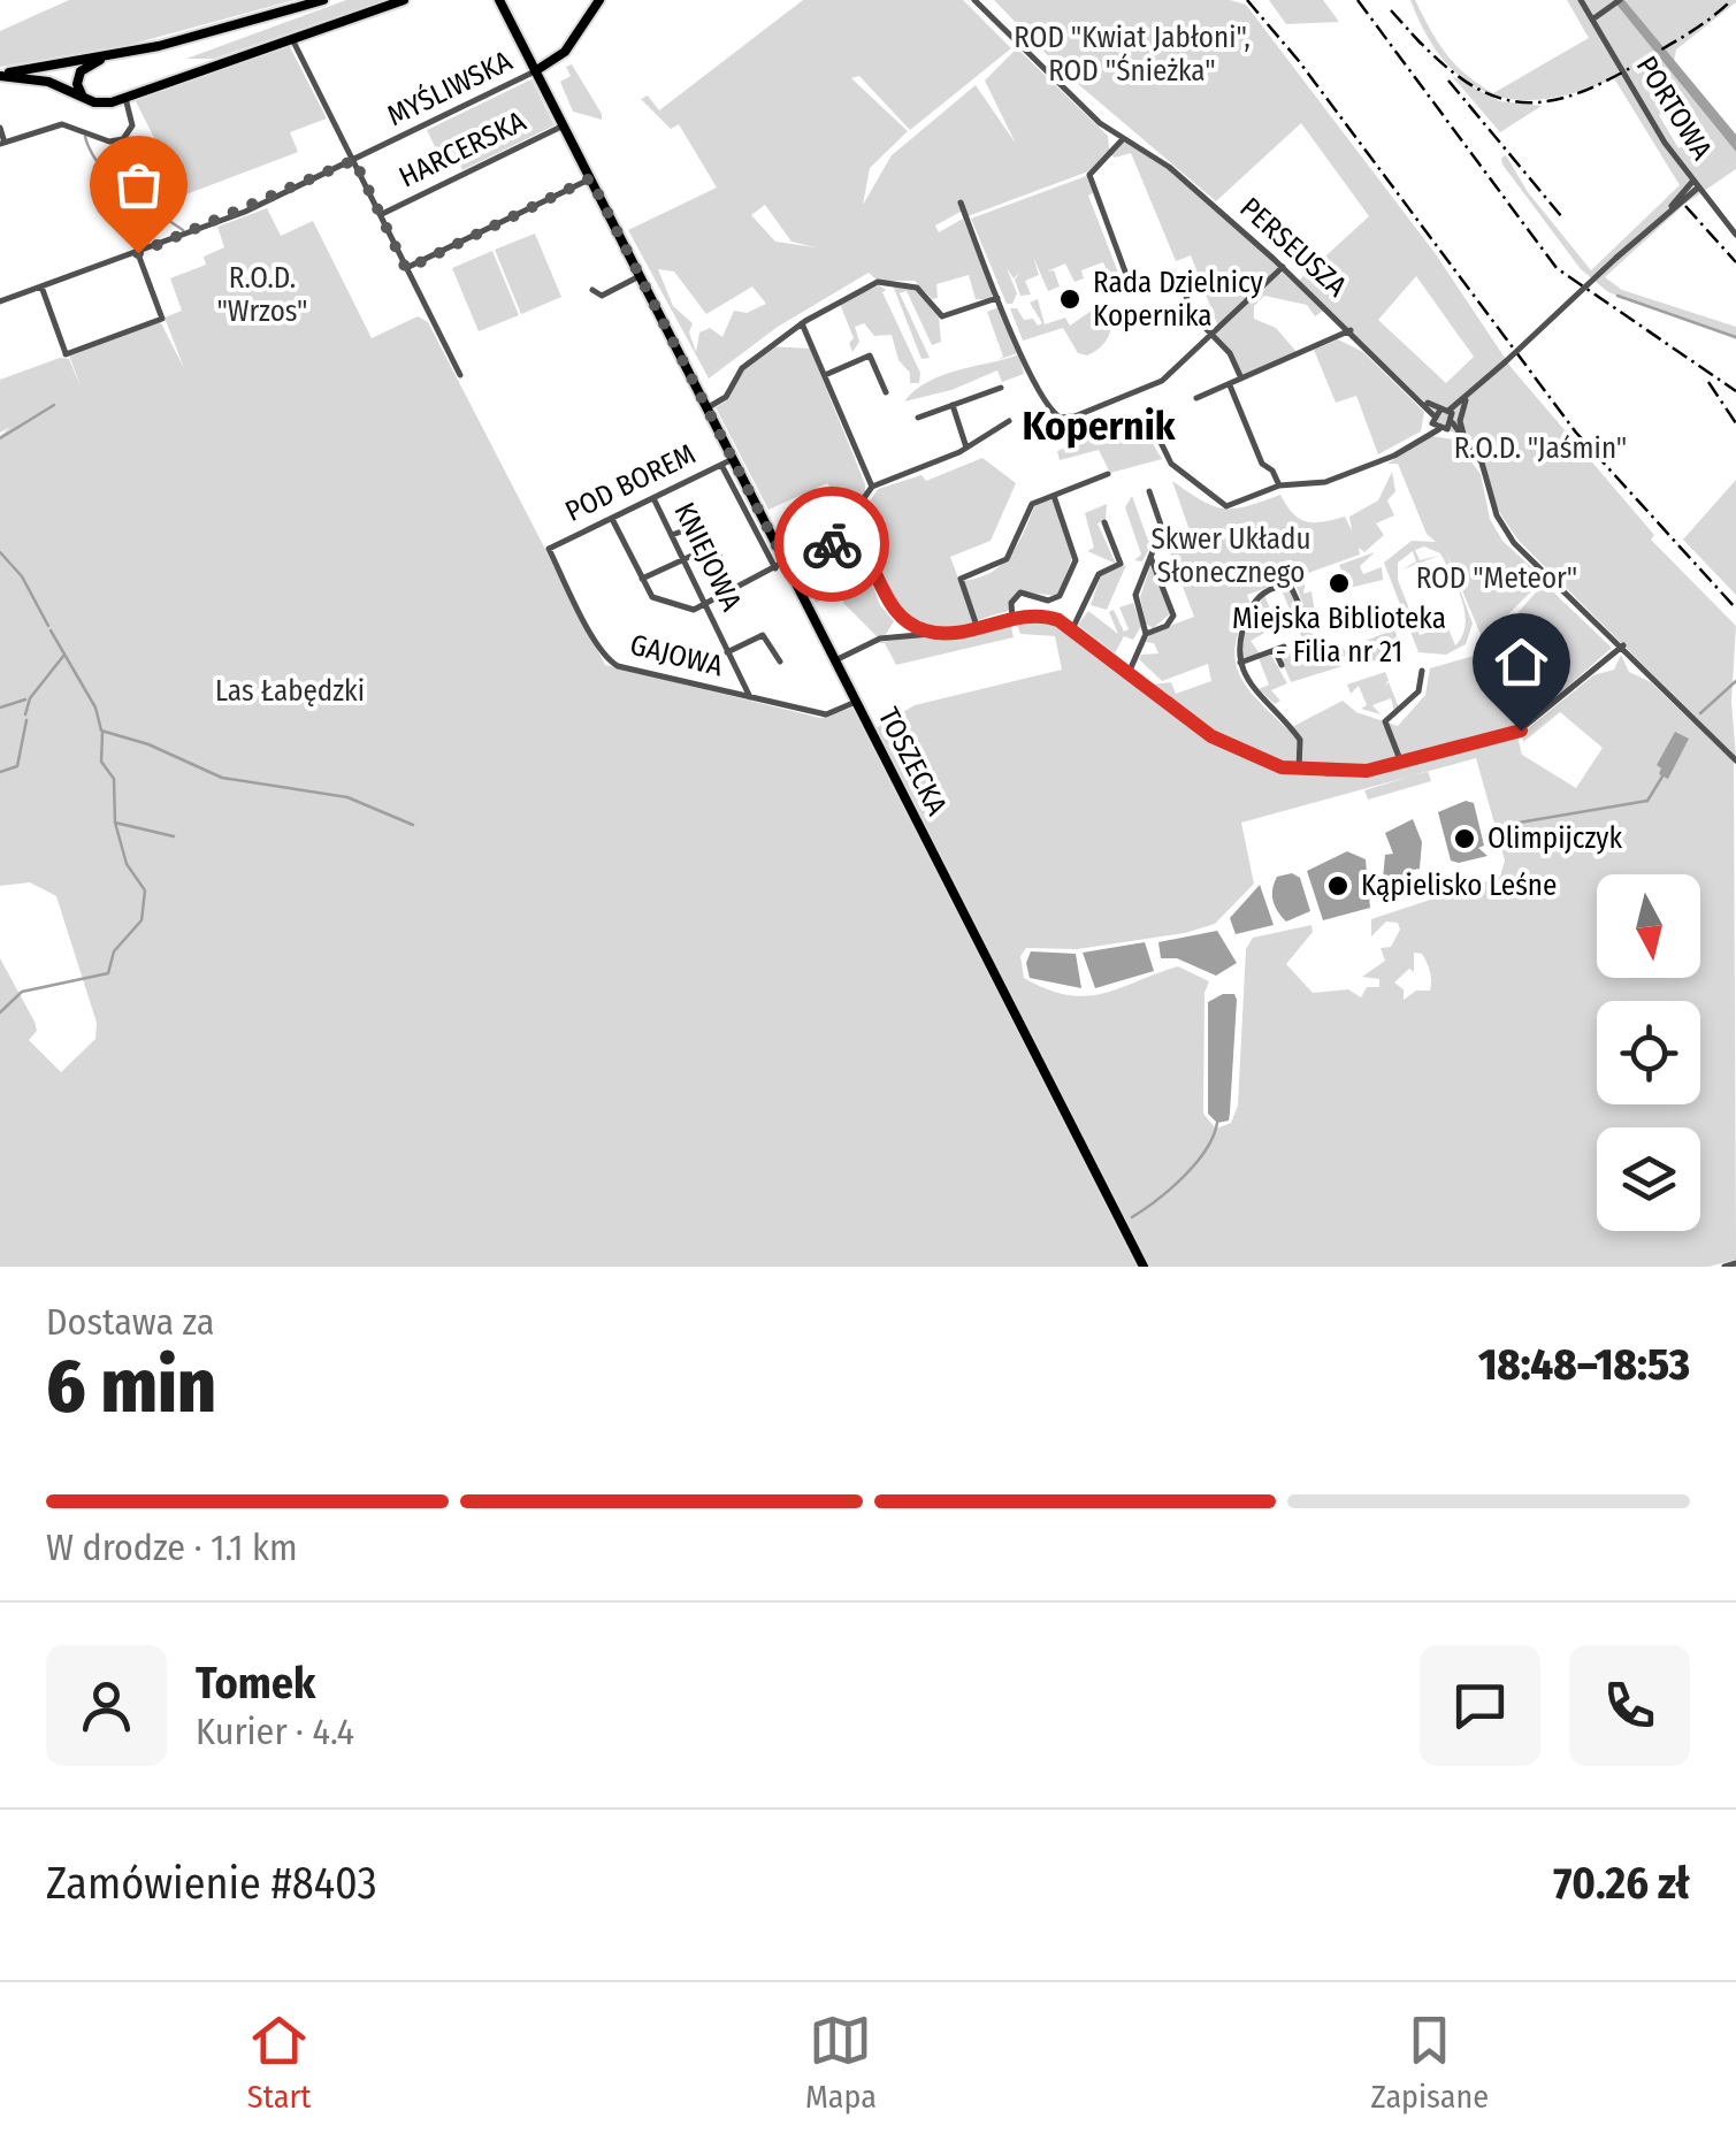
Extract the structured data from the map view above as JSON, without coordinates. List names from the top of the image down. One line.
{"streets":{"main road":["TOSZECKA"],"street":["MYŚLIWSKA","PORTOWA","HARCERSKA","PERSEUSZA","POD BOREM","KNIEJOWA","GAJOWA"]},"crossings":[["MYŚLIWSKA","TOSZECKA"],["HARCERSKA","TOSZECKA"],["POD BOREM","KNIEJOWA"],["POD BOREM","GAJOWA"],["POD BOREM","TOSZECKA"],["KNIEJOWA","GAJOWA"],["GAJOWA","TOSZECKA"]],"districts":["Kopernik"],"parks":["ROD \"Kwiat Jabłoni\", ROD \"Śnieżka\"","R.O.D. \"Wrzos\"","R.O.D. \"Jaśmin\"","Skwer Układu Słonecznego","ROD \"Meteor\"","Las Łabędzki"],"places":["Rada Dzielnicy Kopernika","Miejska Biblioteka - Filia nr 21","Olimpijczyk","Kąpielisko Leśne"],"north":"bottom","page":{"heading":["6 min","Dostawa za","18:48–18:53"],"panel":["Tomek","Kurier · 4.4","Zamówienie #8403","70.26 zł"],"bar":"W drodze · 1.1 km","tabs":["Start","Mapa","Zapisane"]}}
